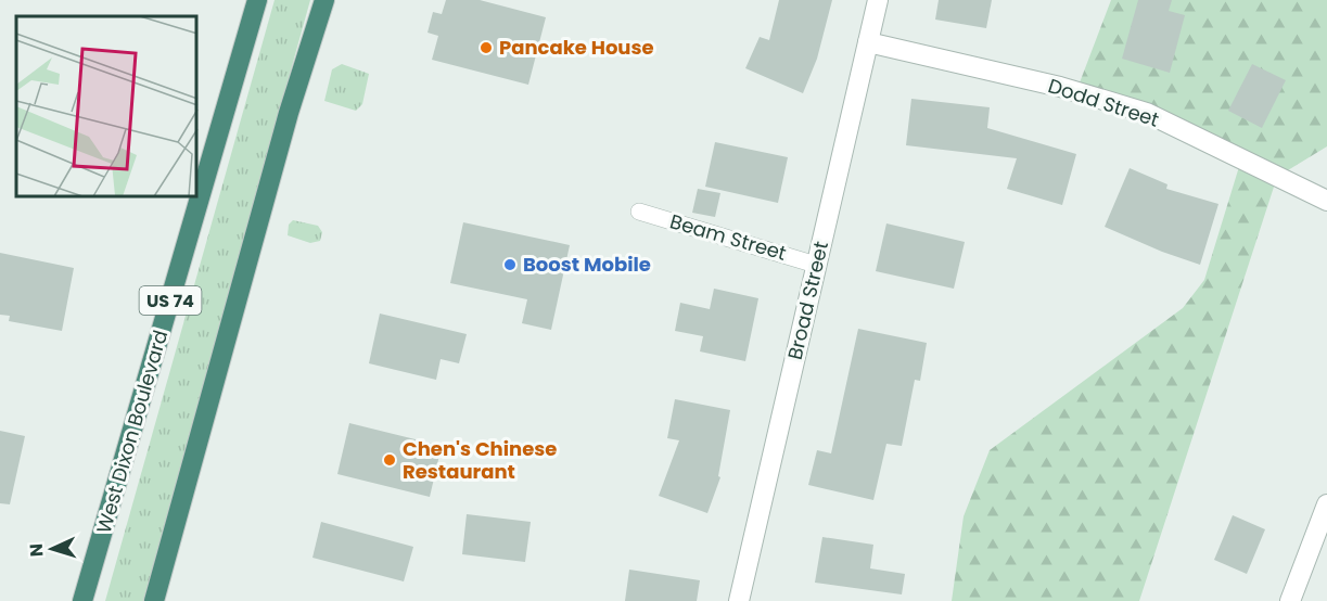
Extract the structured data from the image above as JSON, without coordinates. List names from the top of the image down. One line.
{"streets":{"highway":["US 74","West Dixon Boulevard"],"street":["Dodd Street","Broad Street"],"lane":["Beam Street"]},"crossings":[["Dodd Street","Broad Street"],["Beam Street","Broad Street"]],"places":["Pancake House","Boost Mobile","Chen's Chinese Restaurant"],"north":"left"}
